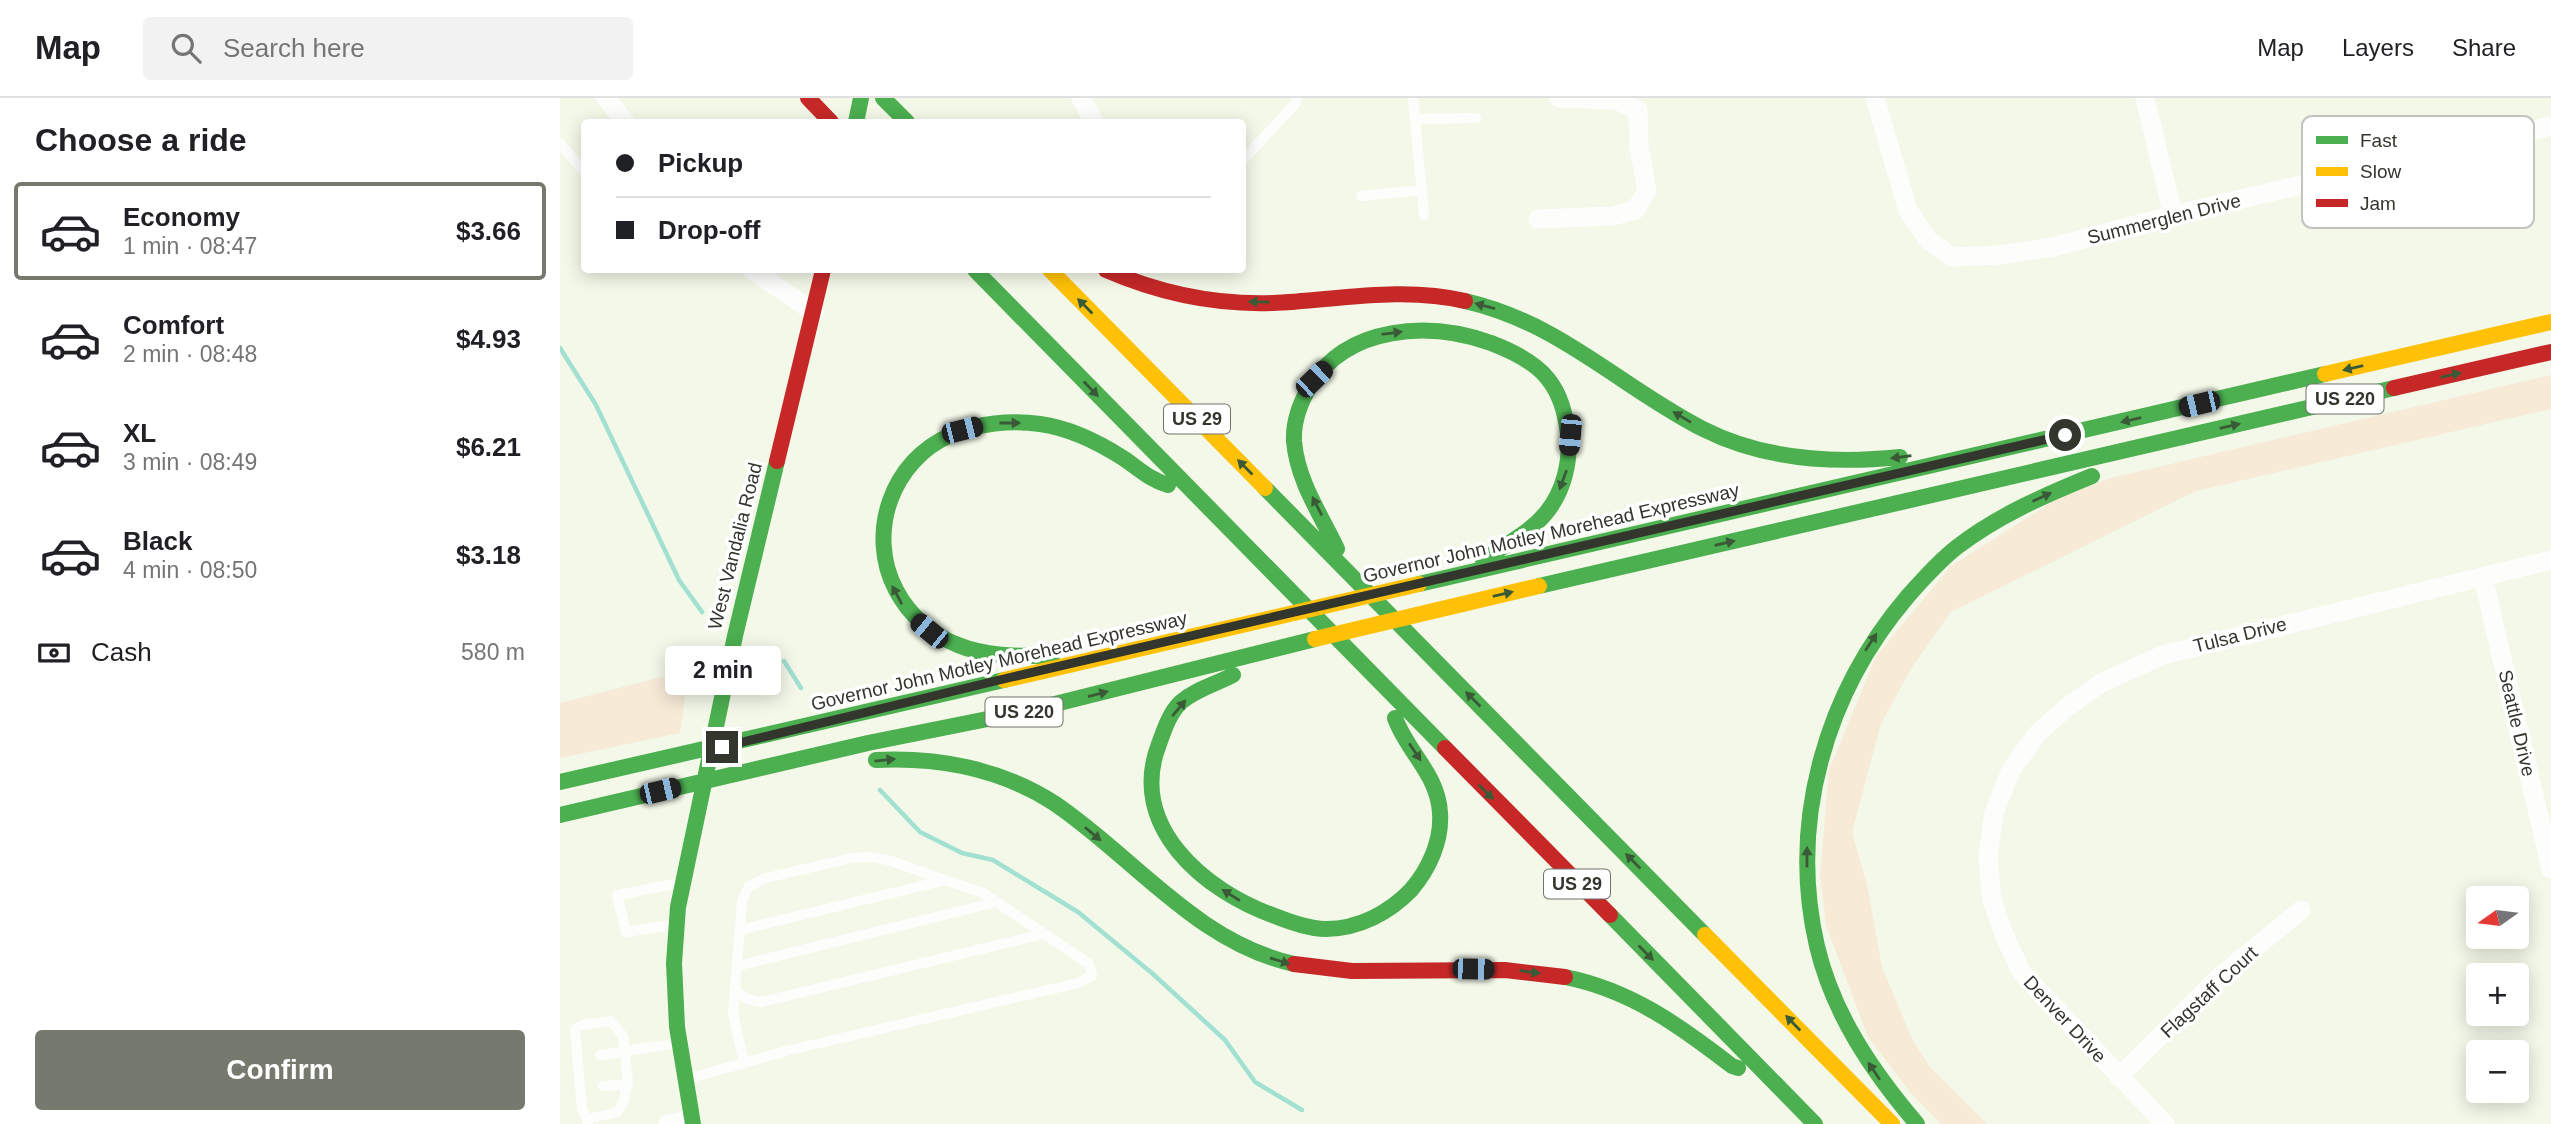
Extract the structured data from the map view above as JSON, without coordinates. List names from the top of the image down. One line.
{"streets":{"main road":["US 220","US 29","Governor John Motley Morehead Expressway","West Vandalia Road"],"street":["Summerglen Drive","Tulsa Drive","Seattle Drive","Flagstaff Court","Denver Drive"]},"crossings":[["Tulsa Drive","Seattle Drive"],["Tulsa Drive","Denver Drive"],["Flagstaff Court","Denver Drive"]],"legend":["Fast","Slow","Jam"],"north":"left","page":{"header":"Map","search":"Search here","nav":["Map","Layers","Share"],"heading":"Choose a ride","banner":["Pickup","Drop-off"],"list":[{"name":"Economy","note":"1 min · 08:47","value":"$3.66"},{"name":"Comfort","note":"2 min · 08:48","value":"$4.93"},{"name":"XL","note":"3 min · 08:49","value":"$6.21"},{"name":"Black","note":"4 min · 08:50","value":"$3.18"}],"pay":["Cash","580 m"],"bubble":"2 min","map_buttons":["+","−"],"buttons":"Confirm"}}
